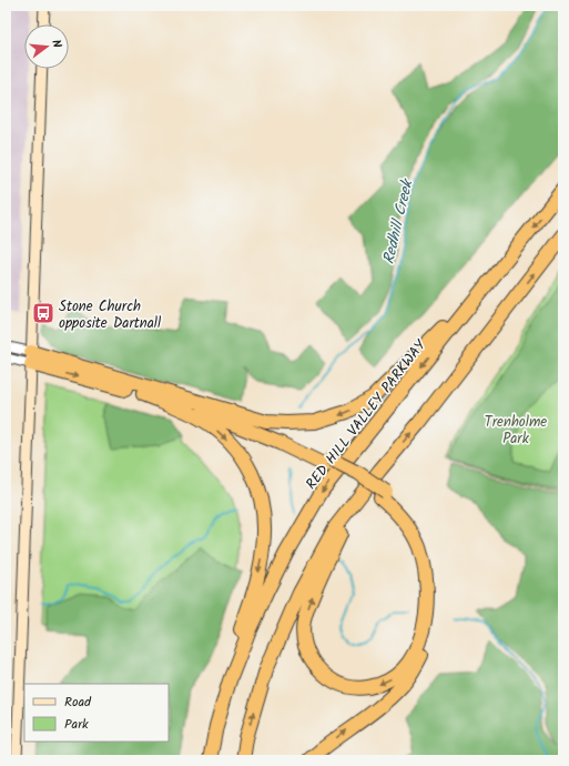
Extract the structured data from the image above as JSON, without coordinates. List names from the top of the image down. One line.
{"streets":{"highway":["RED HILL VALLEY PARKWAY"]},"water":["Redhill Creek"],"parks":["Trenholme Park"],"places":{"bus stop":["Stone Church opposite Dartnall"]},"legend":["Road","Park"],"north":"right"}
